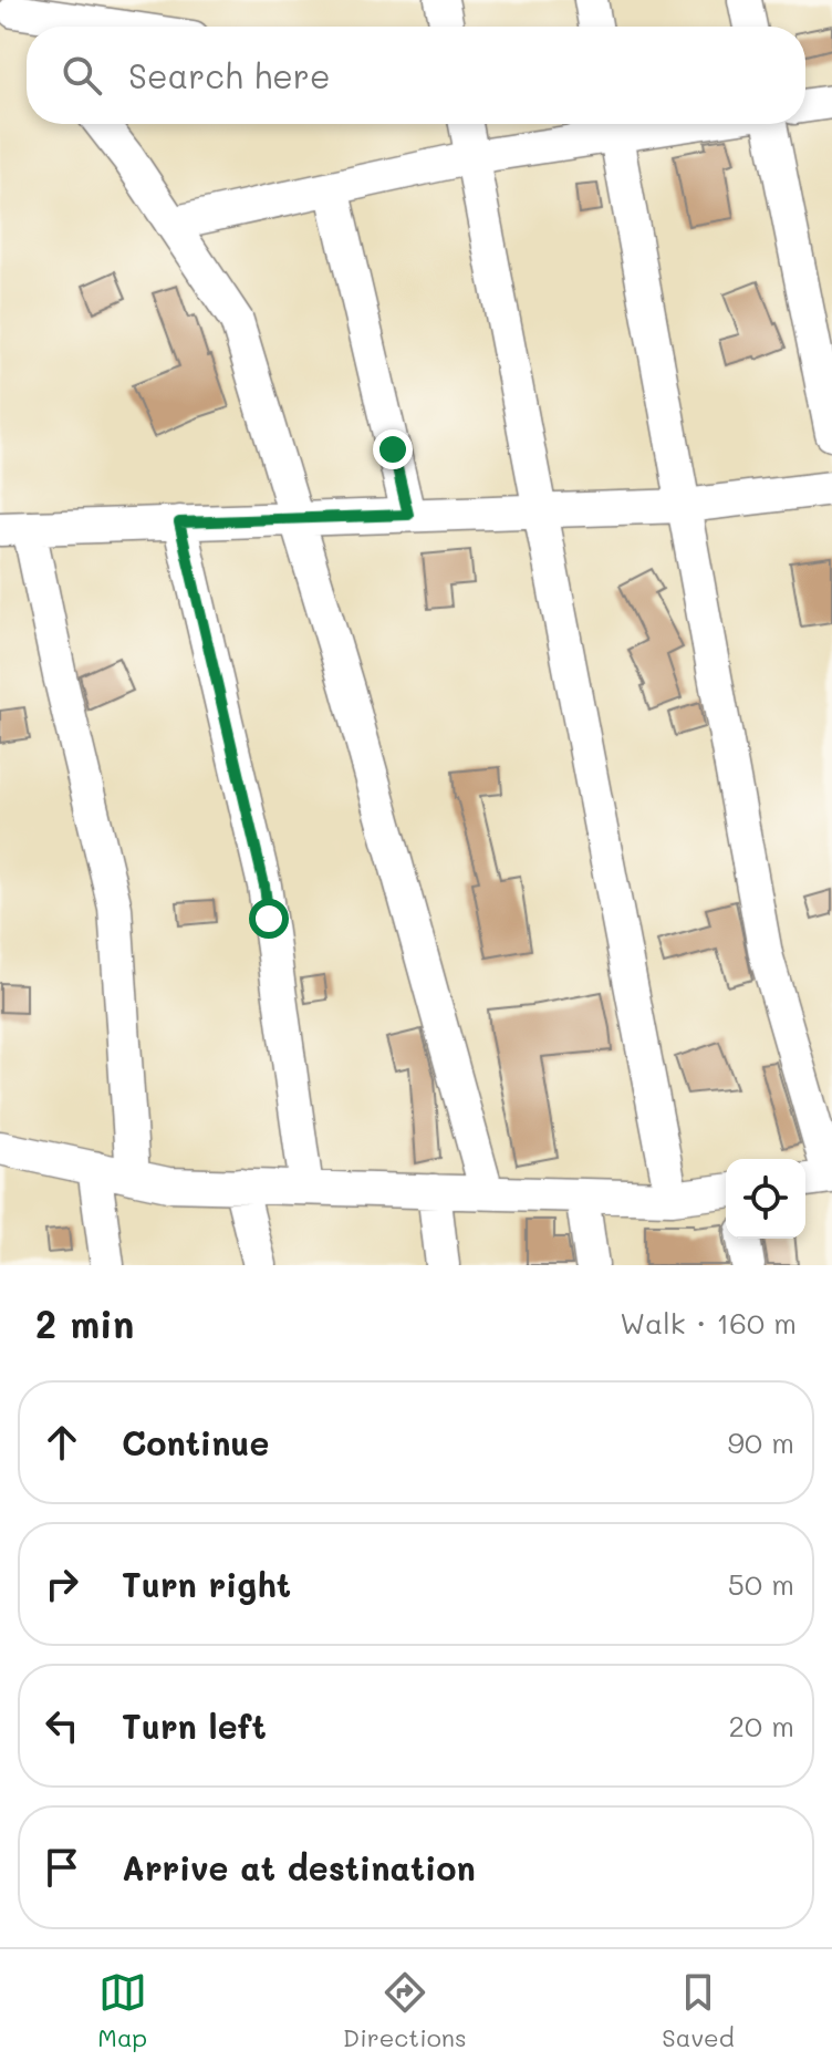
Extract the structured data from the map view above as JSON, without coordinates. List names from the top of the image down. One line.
{"page":{"search":"Search here","heading":["2 min","Walk · 160 m"],"list":[["Continue","90 m"],["Turn right","50 m"],["Turn left","20 m"],"Arrive at destination"],"nav":["Map","Directions","Saved"]}}
